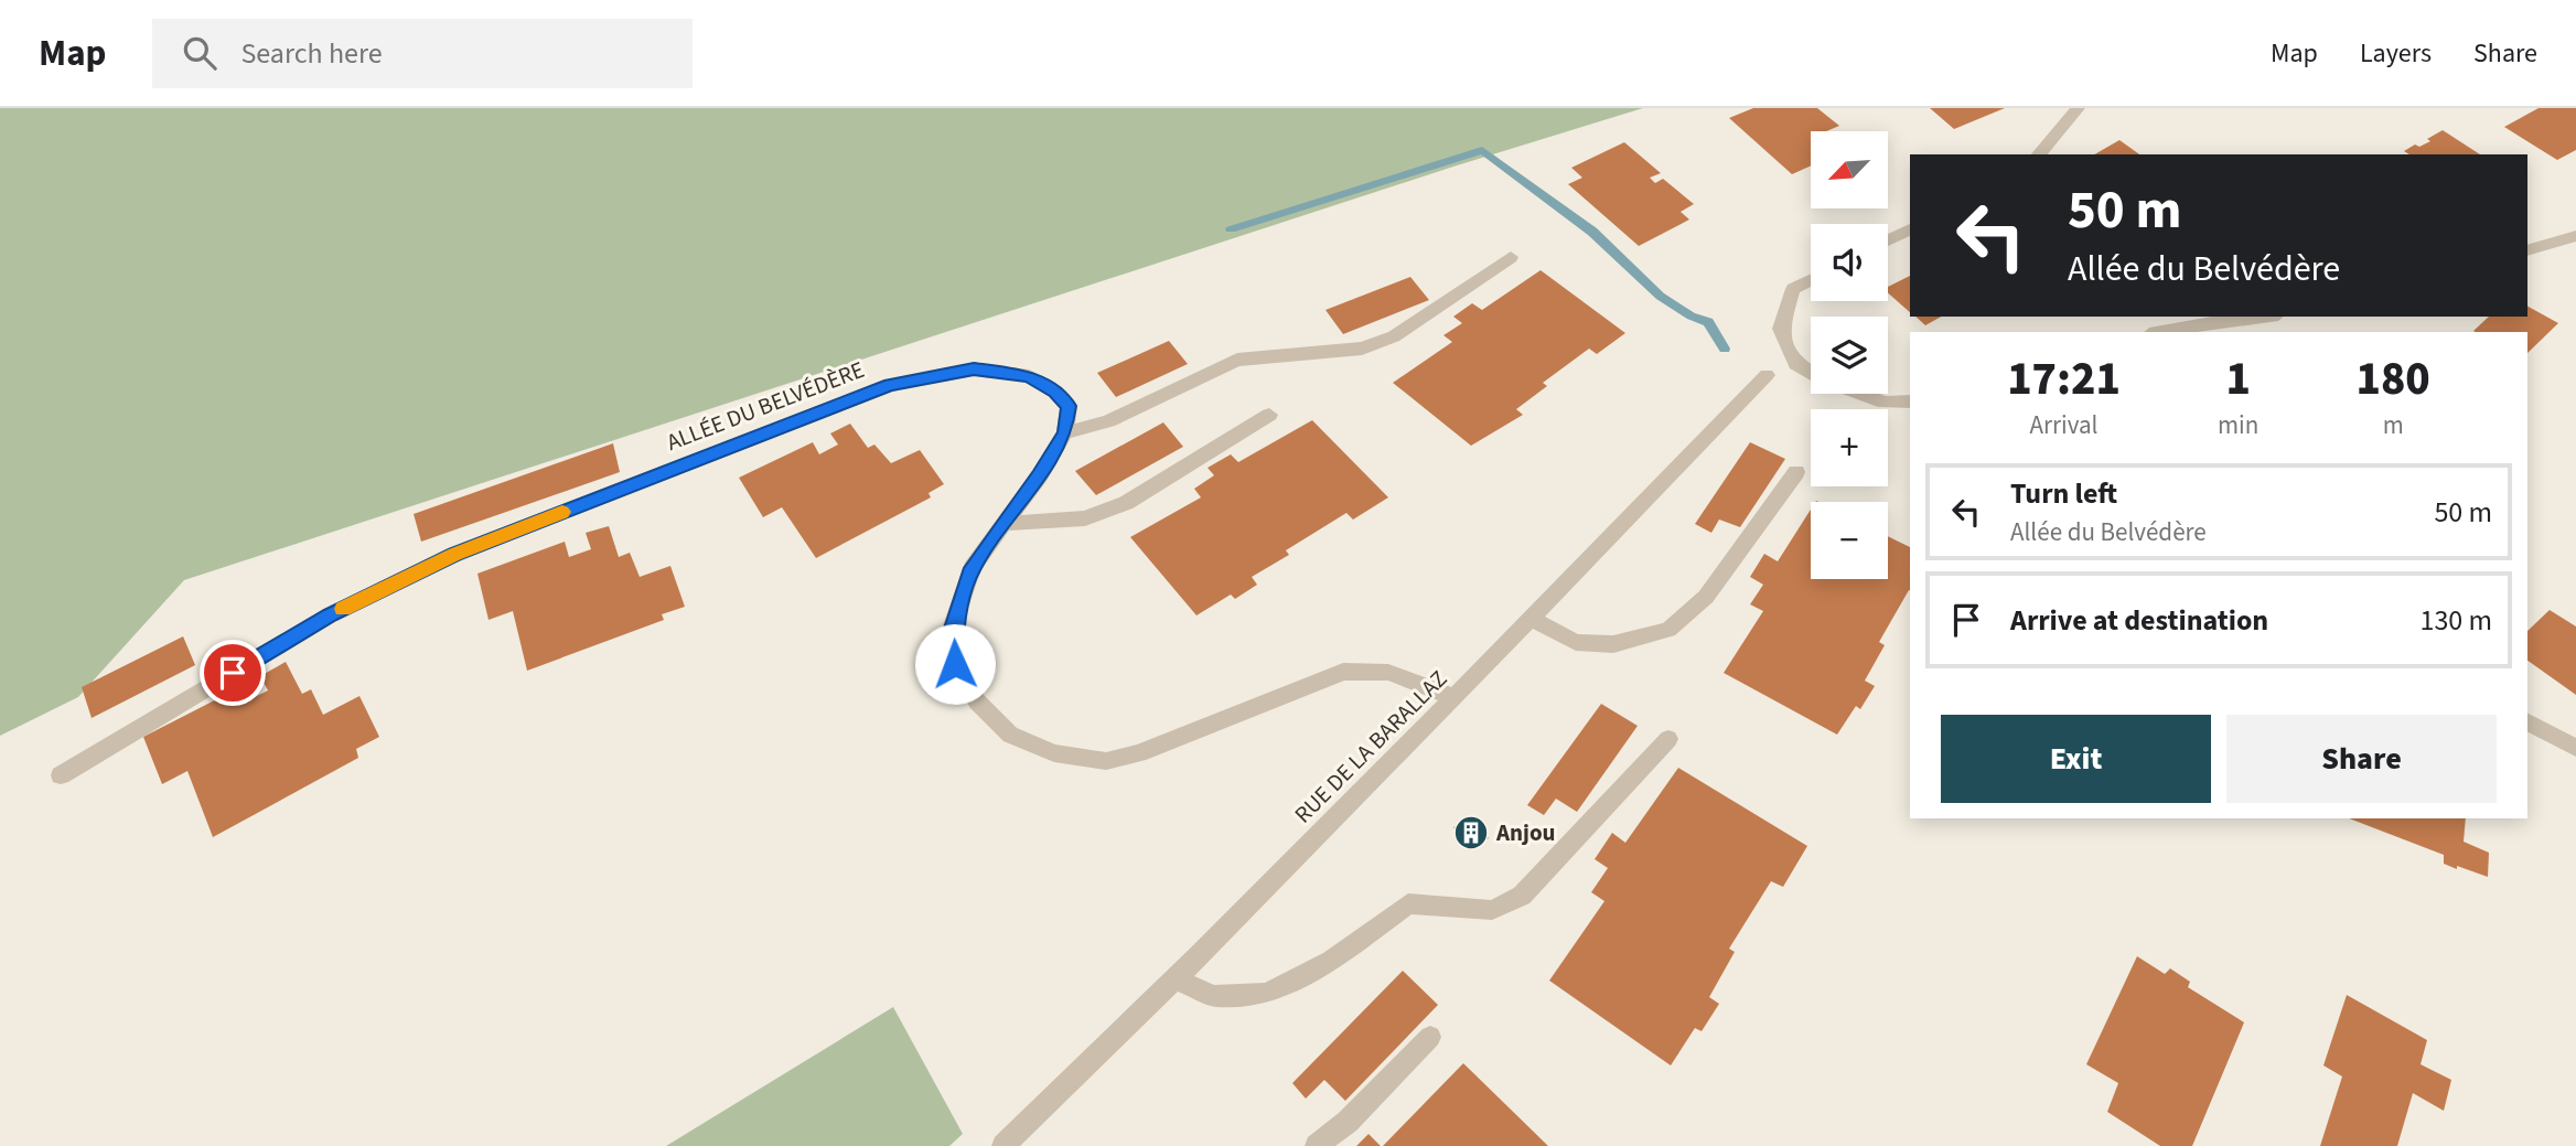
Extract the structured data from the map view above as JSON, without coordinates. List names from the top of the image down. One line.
{"streets":{"street":["ALLÉE DU BELVÉDÈRE","RUE DE LA BARALLAZ"]},"places":{"building":["Anjou"]},"north":"bottom left","page":{"header":"Map","search":"Search here","nav":["Map","Layers","Share"],"map_buttons":["+","−"],"turn":["50 m","Allée du Belvédère"],"eta":["17:21","Arrival","1","min","180","m"],"list":[{"name":"Turn left","note":"Allée du Belvédère","value":"50 m"},{"name":"Arrive at destination","value":"130 m"}],"buttons":["Exit","Share"]}}
